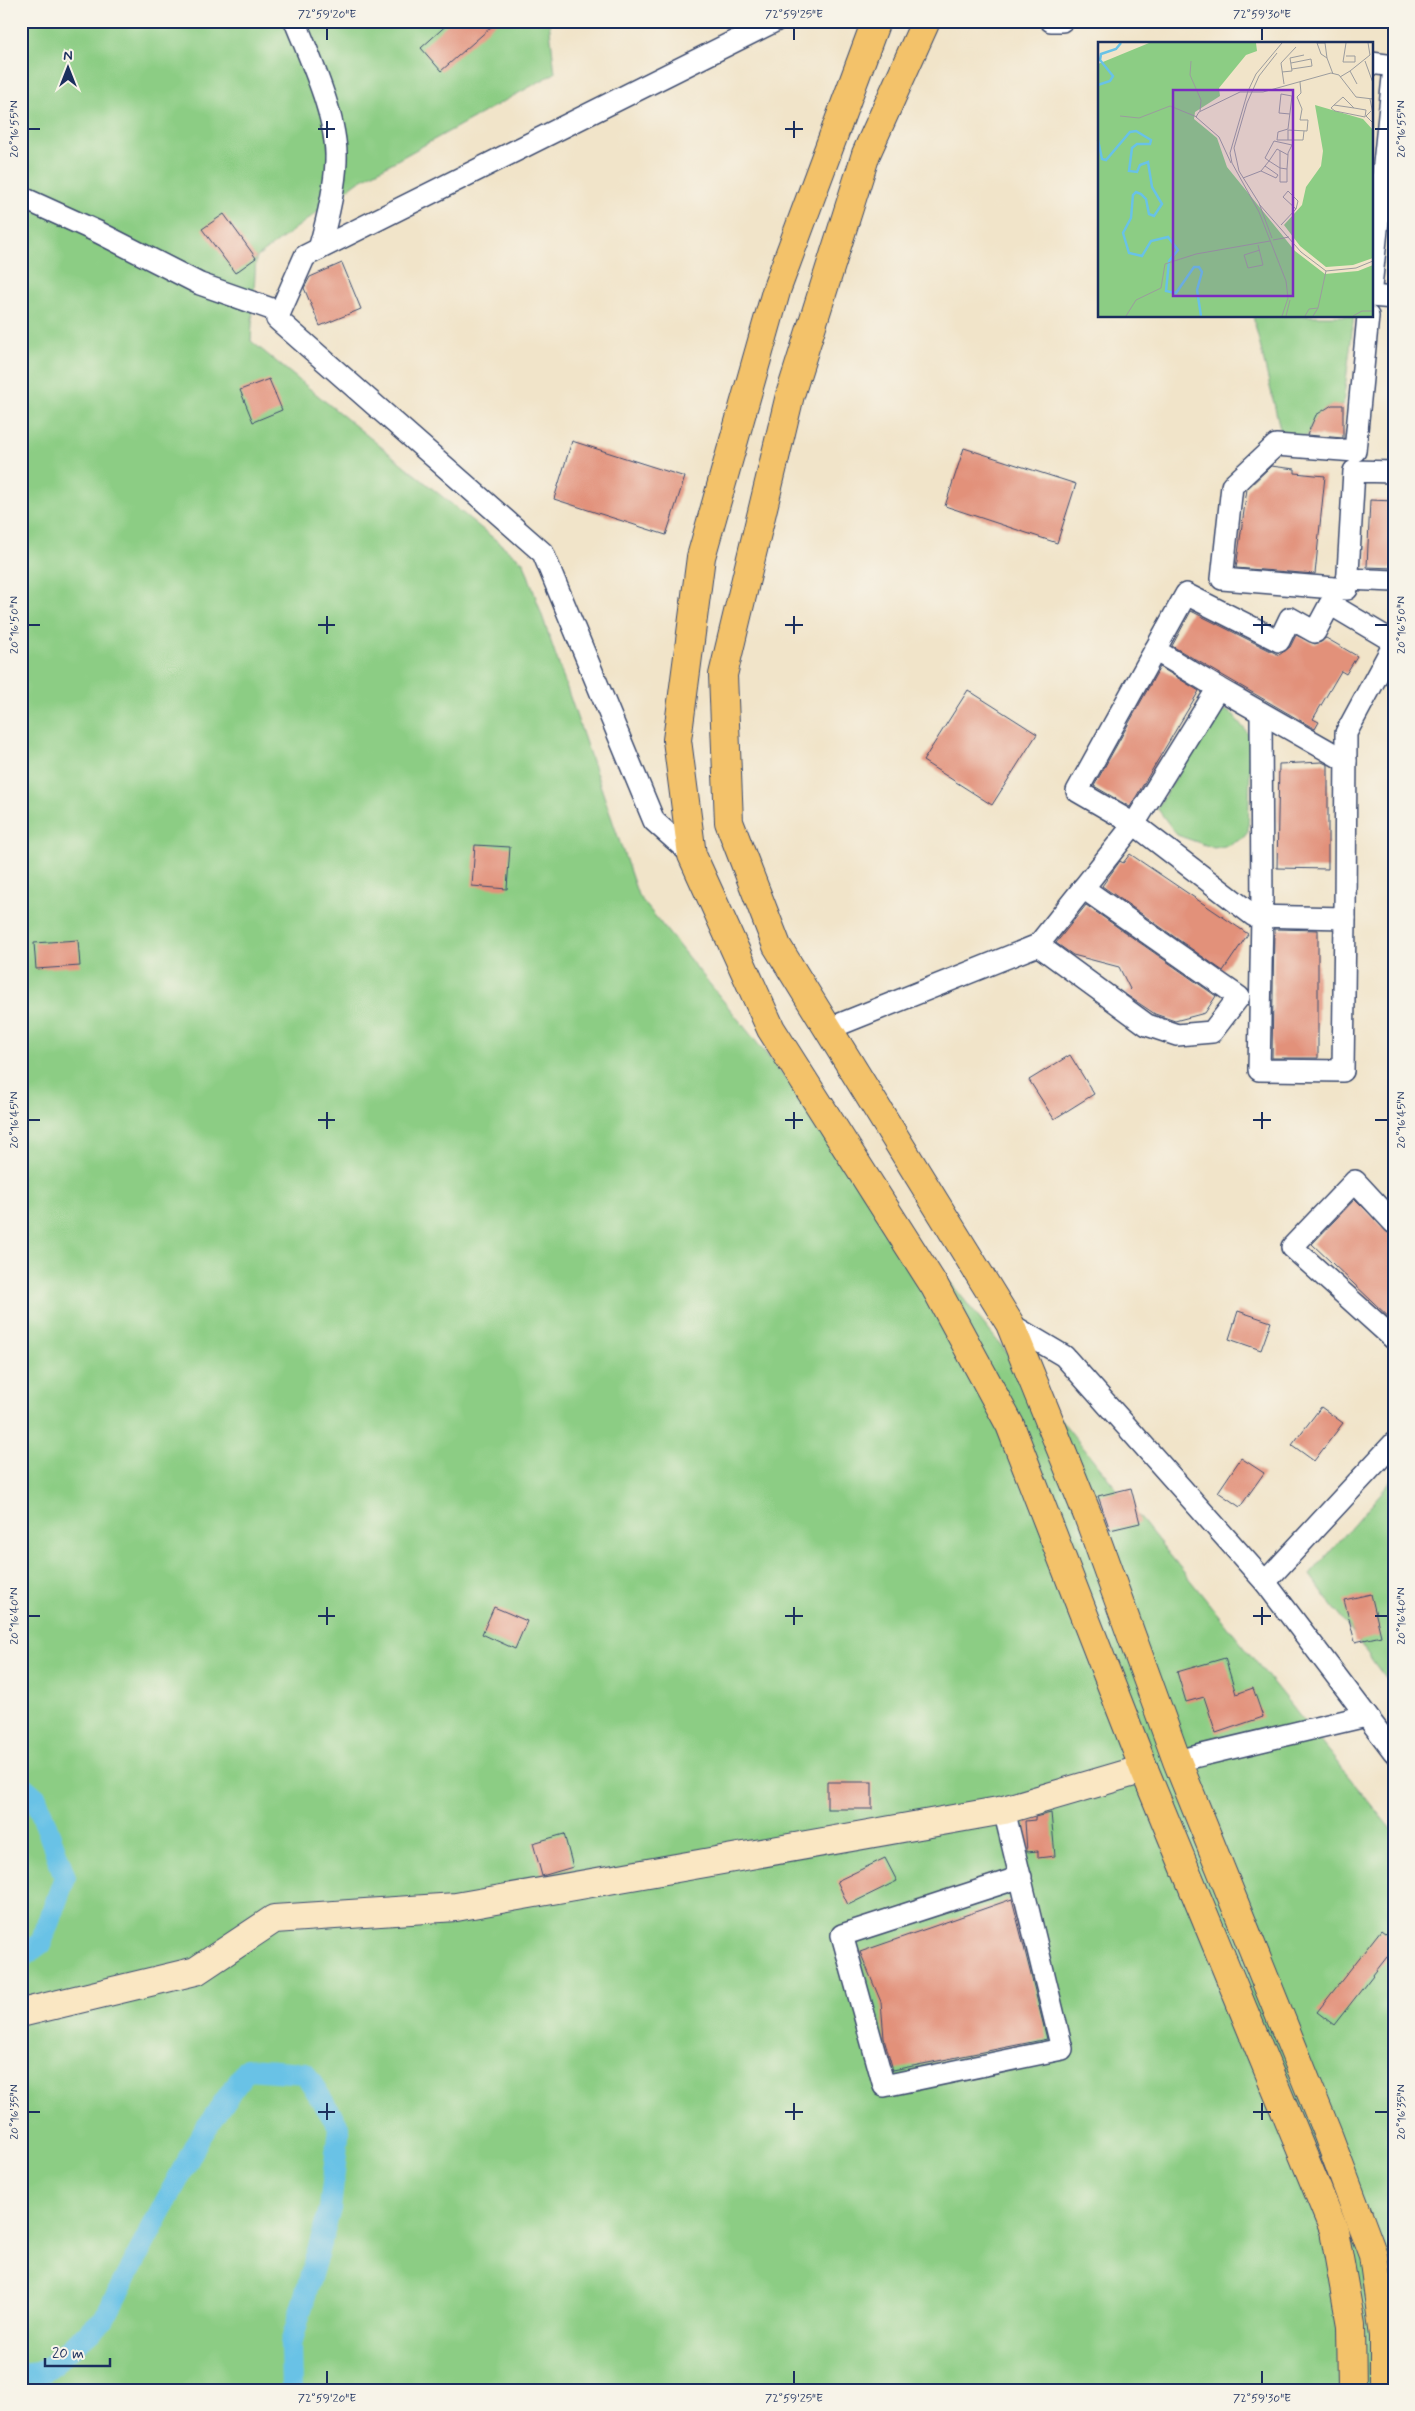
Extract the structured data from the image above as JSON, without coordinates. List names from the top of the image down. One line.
{"scale_bar":"20 m","north":"top","coordinates":["72°59'20\"E","72°59'25\"E","72°59'30\"E","20°16'55\"N","20°16'50\"N","20°16'45\"N","20°16'40\"N","20°16'35\"N"]}
